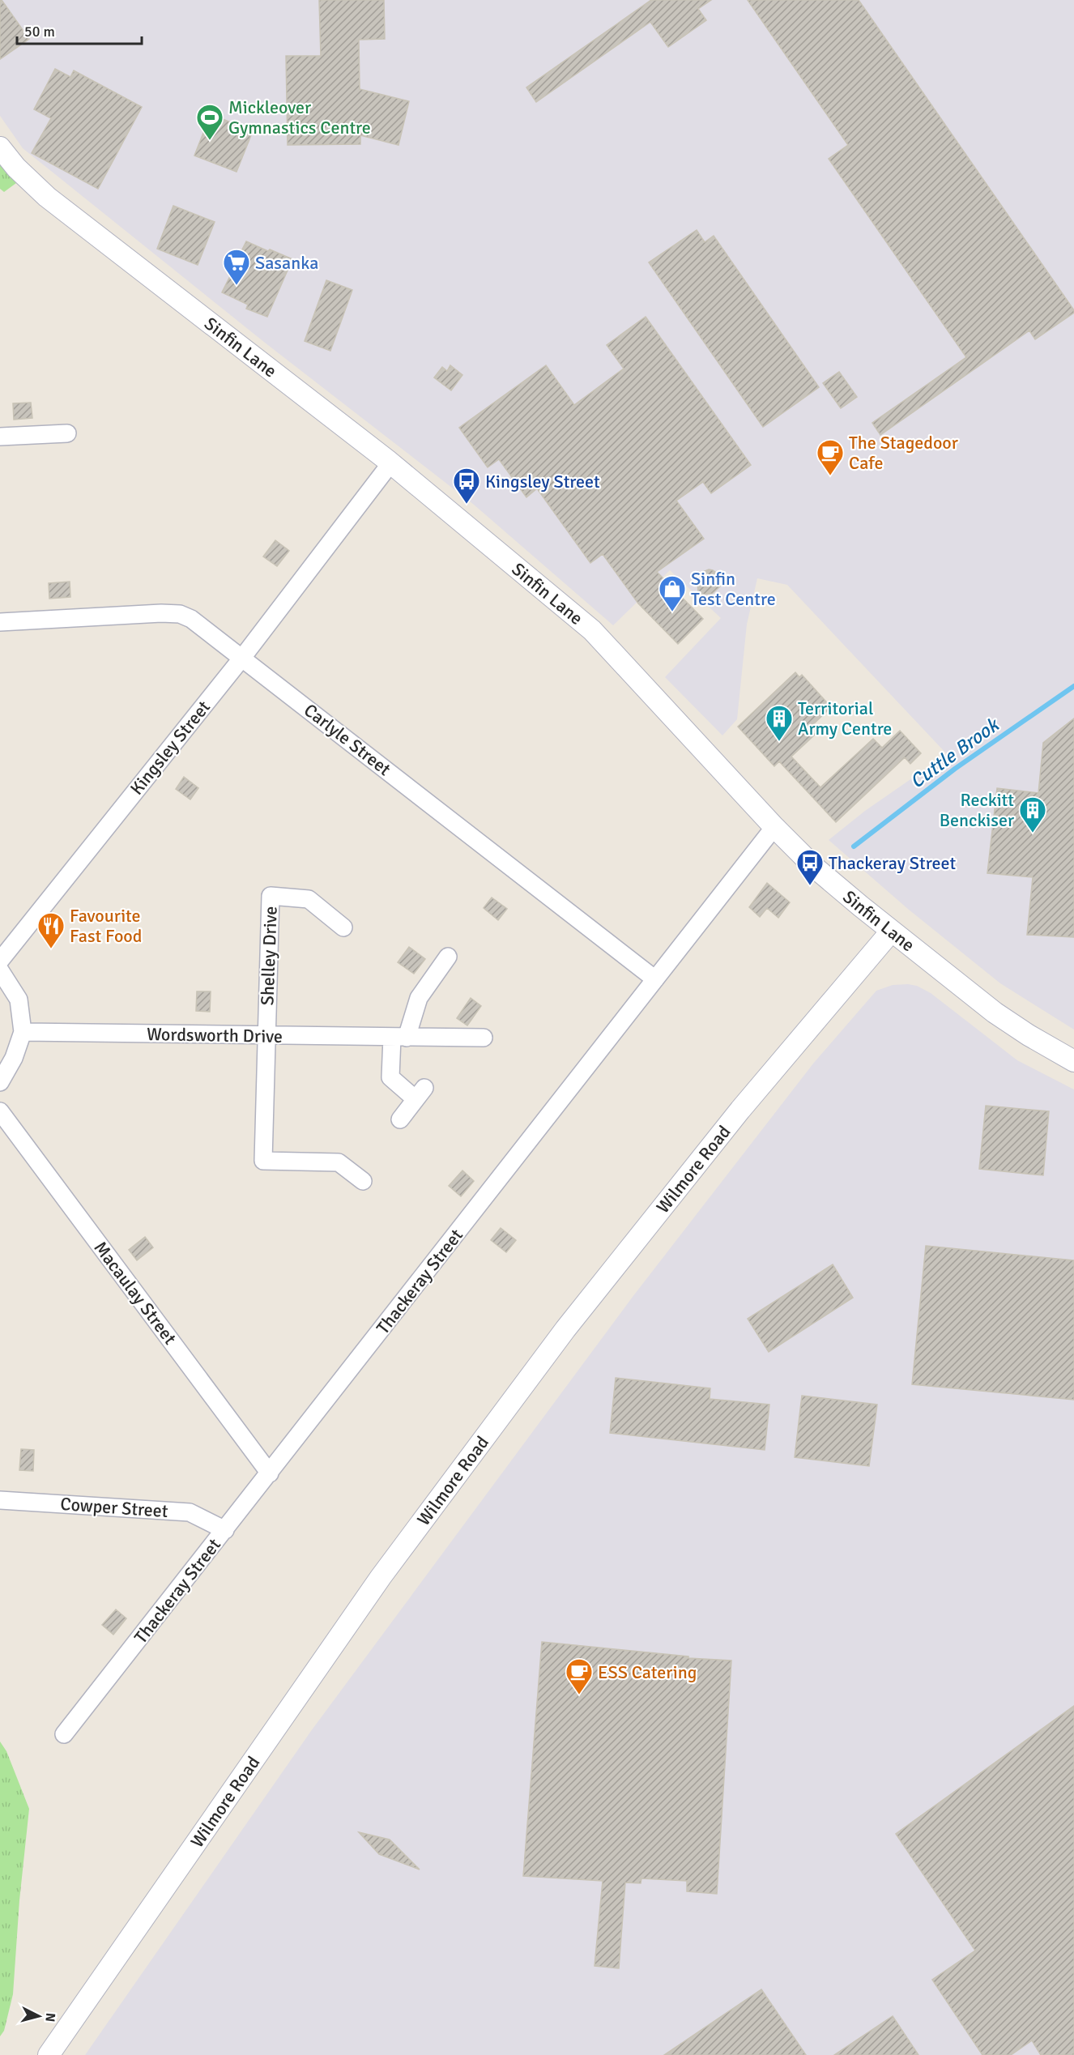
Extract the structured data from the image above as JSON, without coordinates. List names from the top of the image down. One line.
{"streets":{"street":["Sinfin Lane","Carlyle Street","Kingsley Street","Shelley Drive","Wordsworth Drive","Wilmore Road","Thackeray Street","Macaulay Street","Cowper Street"]},"crossings":[["Sinfin Lane","Kingsley Street"],["Sinfin Lane","Wilmore Road"],["Sinfin Lane","Thackeray Street"],["Carlyle Street","Kingsley Street"],["Carlyle Street","Thackeray Street"],["Shelley Drive","Wordsworth Drive"],["Thackeray Street","Macaulay Street"],["Thackeray Street","Cowper Street"]],"water":["Cuttle Brook"],"places":{"sports":["Mickleover Gymnastics Centre"],"supermarket":["Sasanka"],"cafe":["The Stagedoor Cafe","ESS Catering"],"bus stop":["Kingsley Street","Thackeray Street"],"shop":["Sinfin Test Centre"],"building":["Territorial Army Centre","Reckitt Benckiser"],"restaurant":["Favourite Fast Food"]},"scale_bar":"50 m","north":"right"}
